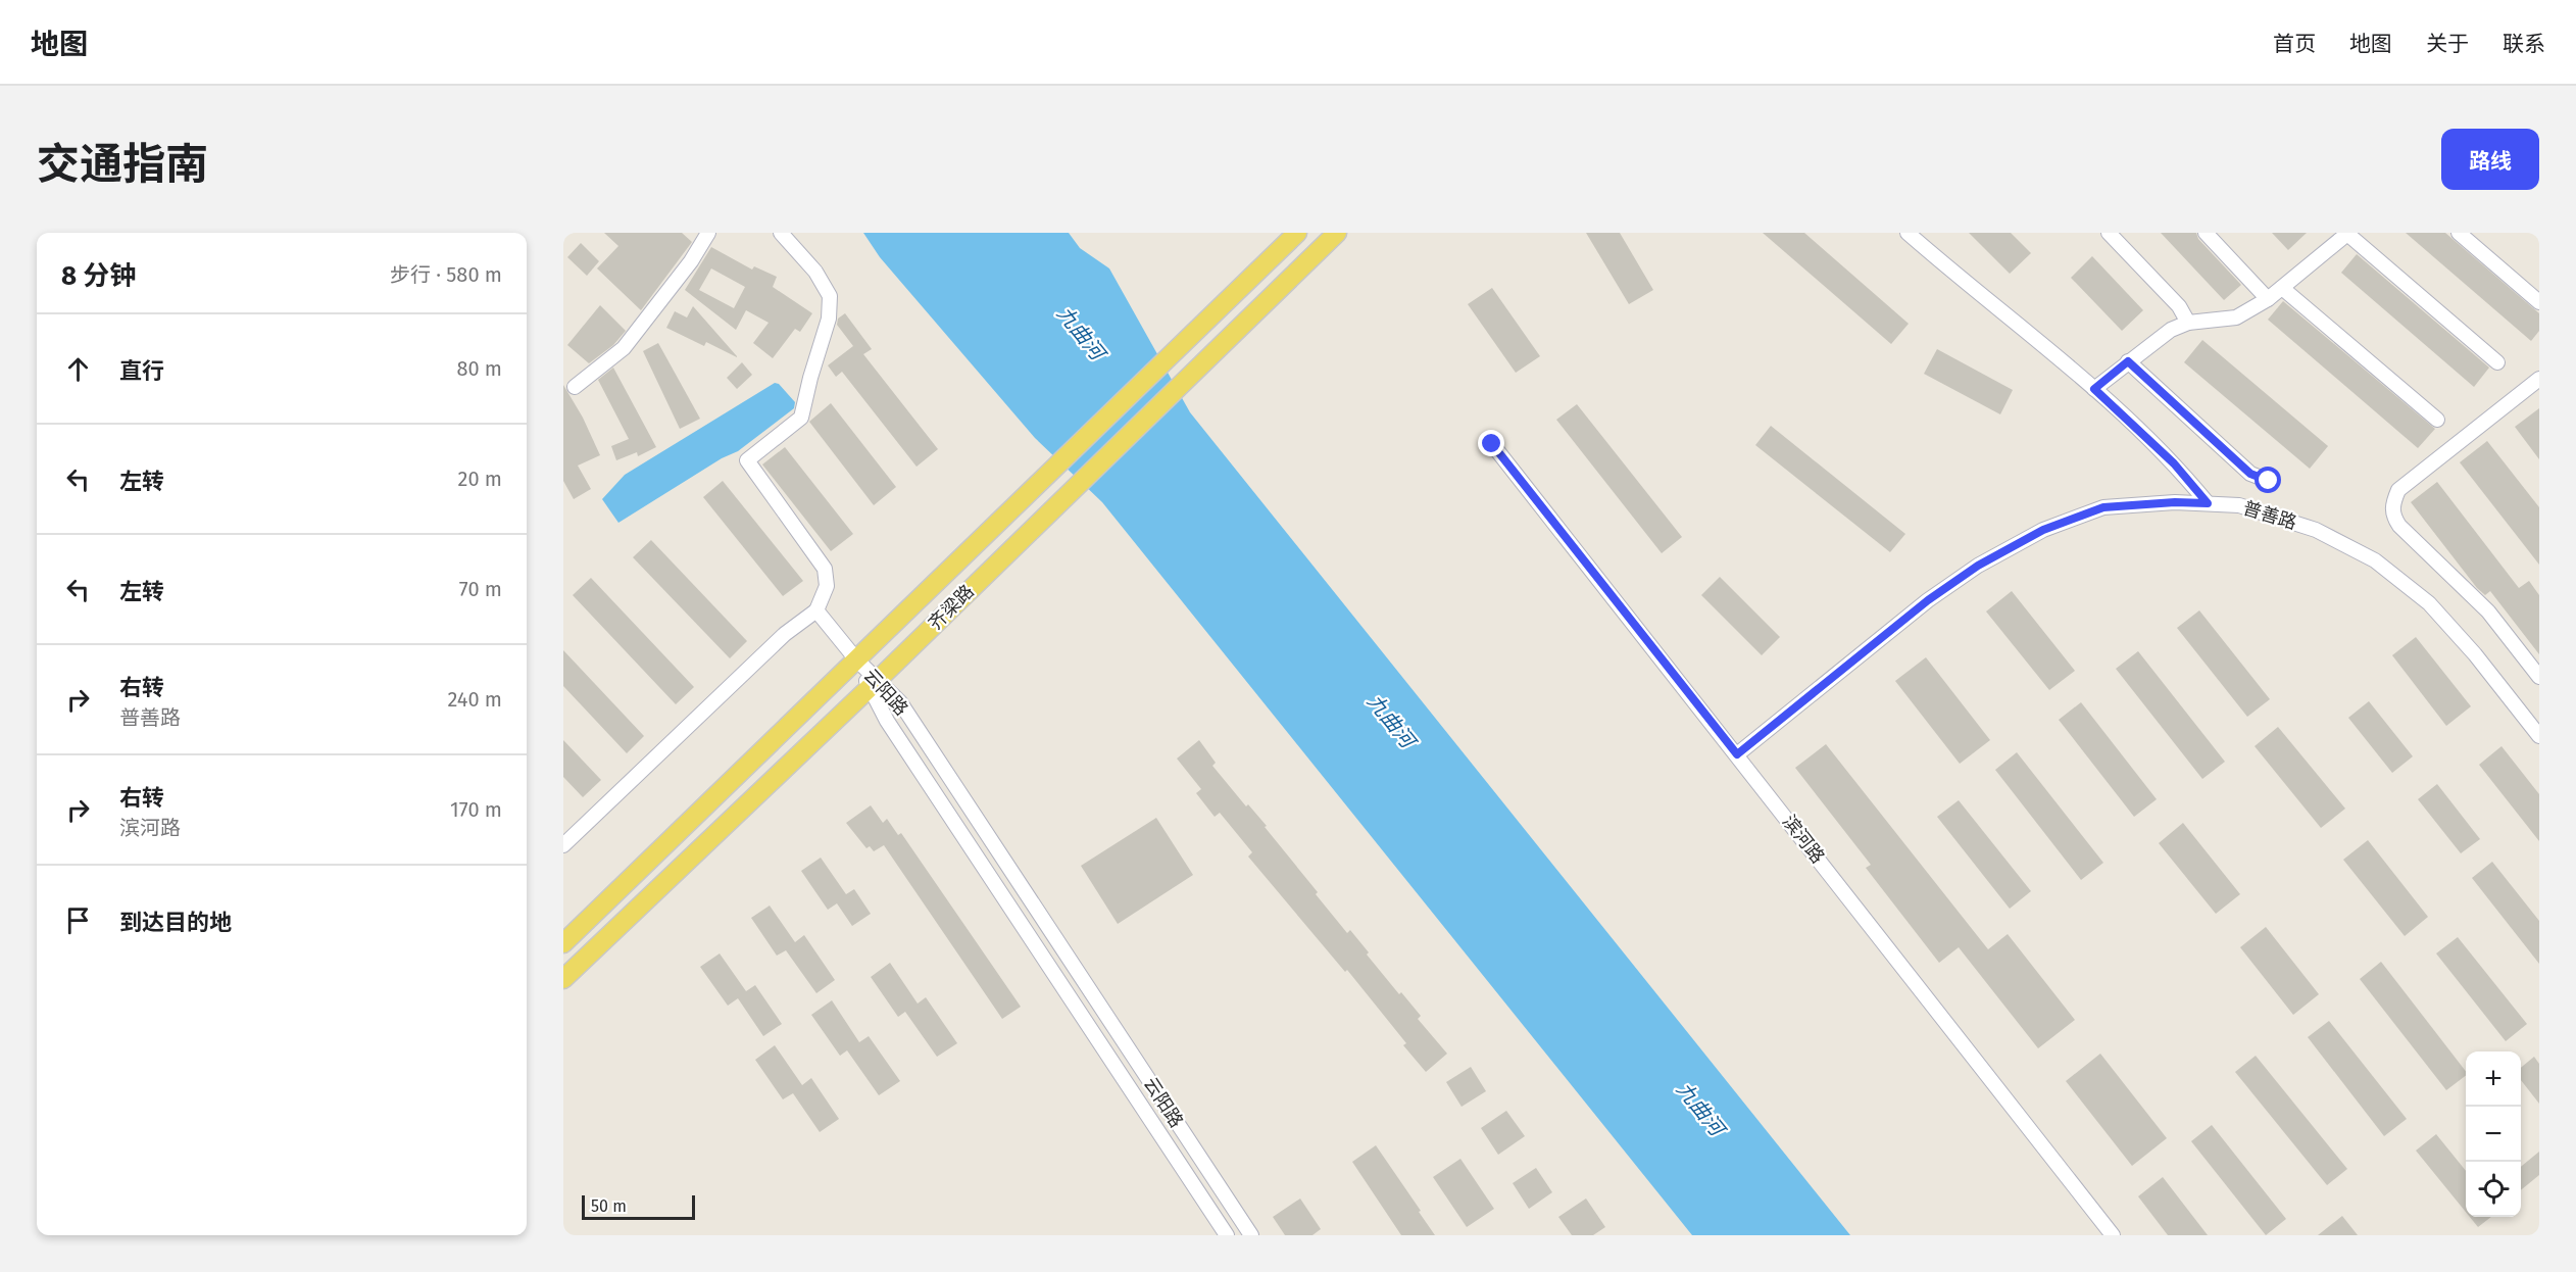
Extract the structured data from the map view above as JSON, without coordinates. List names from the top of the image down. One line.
{"streets":{"main road":["齐梁路"],"street":["普善路","云阳路","滨河路"]},"crossings":[["普善路","滨河路"],["齐梁路","云阳路"]],"water":["九曲河"],"scale_bar":"50 m","page":{"header":"地图","nav":["首页","地图","关于","联系"],"title":"交通指南","buttons":"路线","heading":["8 分钟","步行 · 580 m"],"list":[["直行","80 m"],["左转","20 m"],["左转","70 m"],["右转","普善路","240 m"],["右转","滨河路","170 m"],"到达目的地"],"map_buttons":["+","−"],"scale":"50 m"}}
